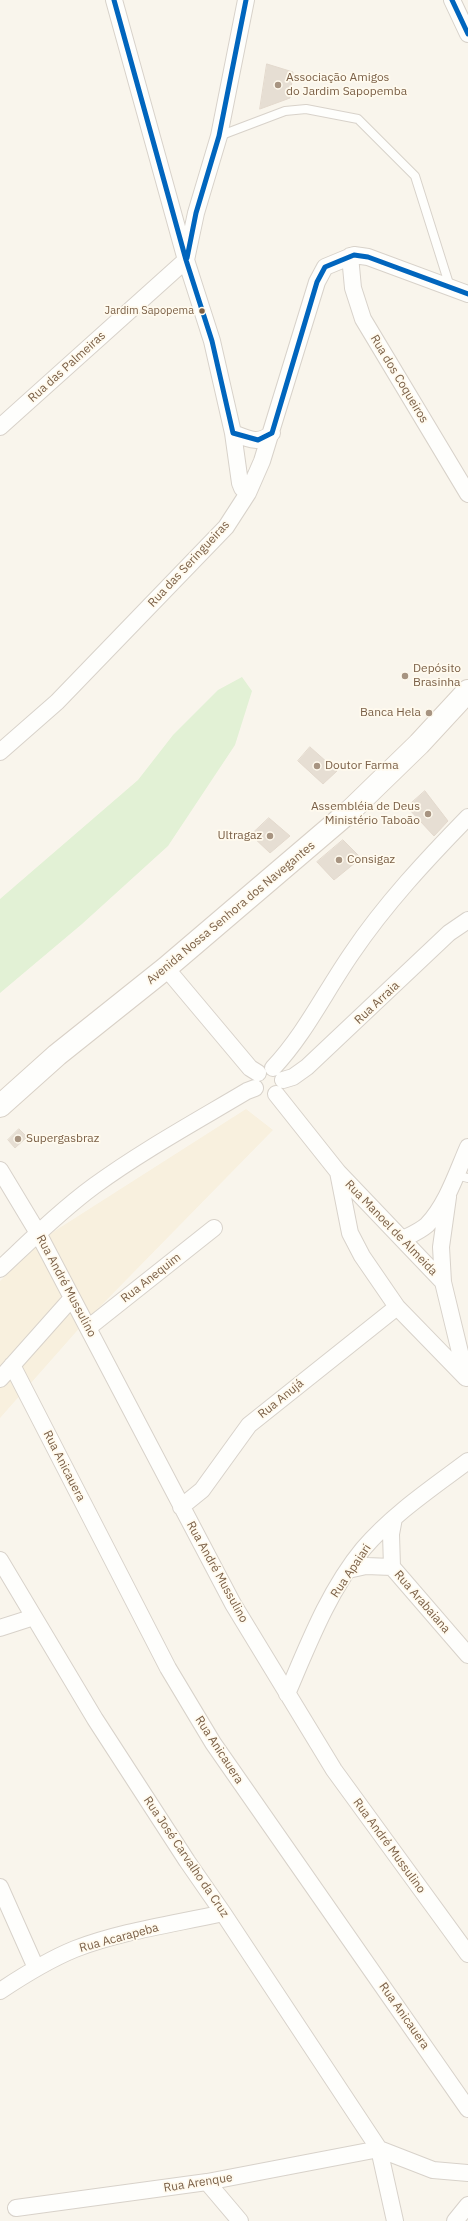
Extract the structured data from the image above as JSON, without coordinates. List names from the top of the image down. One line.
{"streets":{"main road":["Avenida Nossa Senhora dos Navegantes"],"street":["Rua das Palmeiras","Rua dos Coqueiros","Rua das Seringueiras","Rua Arraia","Rua Manoel de Almeida","Rua Anequim","Rua André Mussulino","Rua Anujá","Rua Anicauera","Rua Apaiari","Rua Arabaiana","Rua José Carvalho da Cruz","Rua Acarapeba","Rua Arenque"]},"crossings":[["Rua dos Coqueiros","Rua das Seringueiras"],["Avenida Nossa Senhora dos Navegantes","Rua Manoel de Almeida"],["Rua Arraia","Rua Manoel de Almeida"],["Rua Arraia","Rua André Mussulino"],["Rua Manoel de Almeida","Rua Anujá"],["Rua Anequim","Rua André Mussulino"],["Rua André Mussulino","Rua Anujá"],["Rua André Mussulino","Rua Apaiari"],["Rua Apaiari","Rua Arabaiana"],["Rua José Carvalho da Cruz","Rua Acarapeba"],["Rua José Carvalho da Cruz","Rua Arenque"]],"places":["Associação Amigos do Jardim Sapopemba","Jardim Sapopema","Depósito Brasinha","Banca Hela","Doutor Farma","Assembléia de Deus Ministério Taboão","Ultragaz","Consigaz","Supergasbraz"]}
